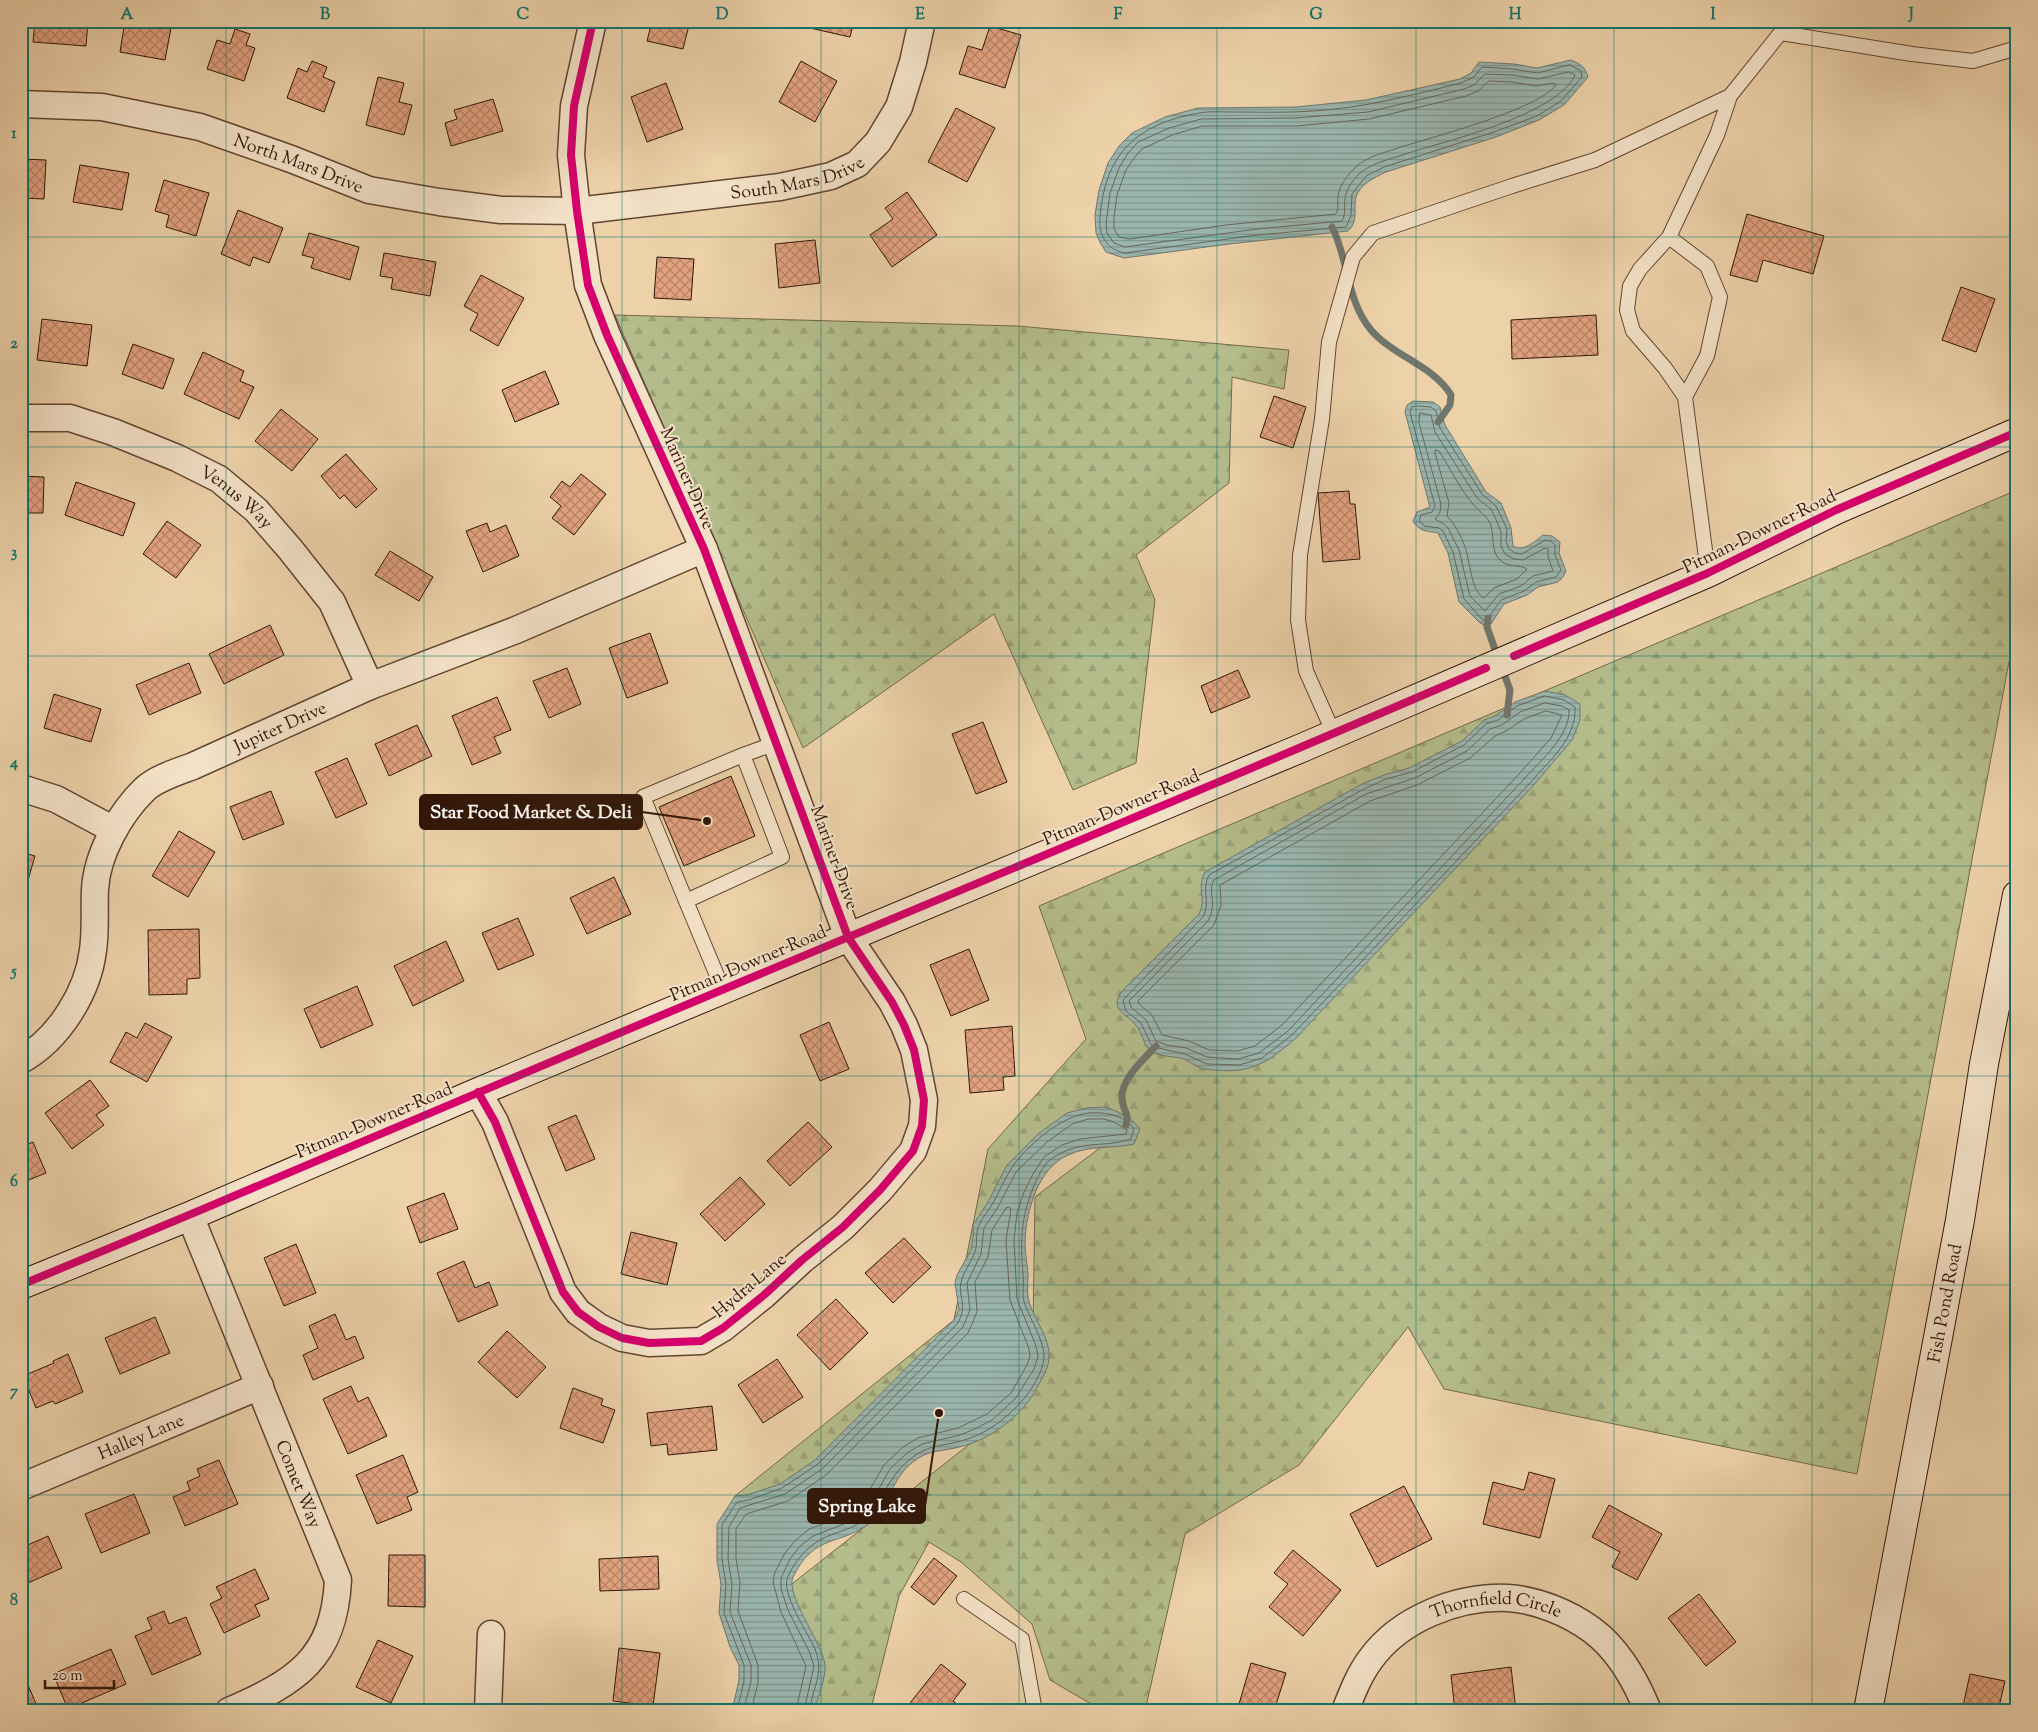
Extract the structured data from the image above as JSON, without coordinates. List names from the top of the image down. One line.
{"streets":{"street":["North Mars Drive","South Mars Drive","Mariner Drive","Venus Way","Pitman-Downer Road","Jupiter Drive","Hydra Lane","Fish Pond Road","Halley Lane","Comet Way","Thornfield Circle"]},"crossings":[["North Mars Drive","South Mars Drive"],["North Mars Drive","Mariner Drive"],["South Mars Drive","Mariner Drive"],["Mariner Drive","Pitman-Downer Road"],["Mariner Drive","Jupiter Drive"],["Mariner Drive","Hydra Lane"],["Venus Way","Jupiter Drive"],["Pitman-Downer Road","Hydra Lane"],["Pitman-Downer Road","Comet Way"],["Halley Lane","Comet Way"]],"places":["Star Food Market & Deli","Spring Lake"],"scale_bar":"20 m","grid":{"columns":["A","B","C","D","E","F","G","H","I","J"],"rows":["1","2","3","4","5","6","7","8"]}}
